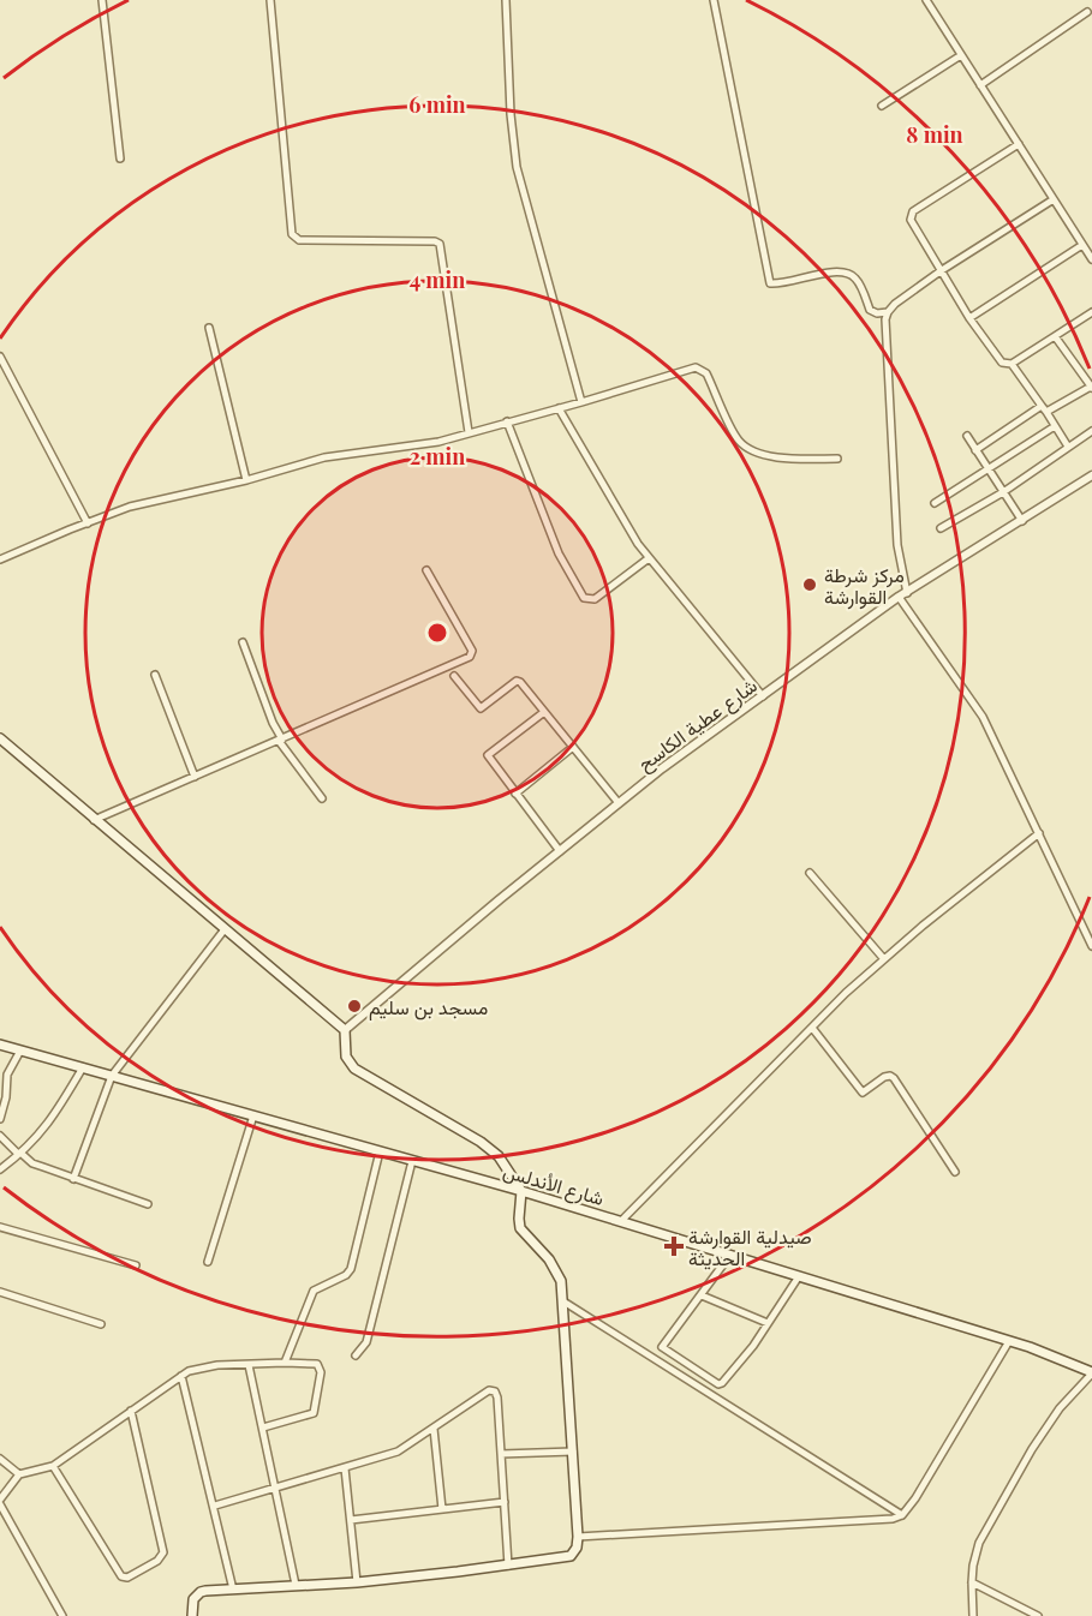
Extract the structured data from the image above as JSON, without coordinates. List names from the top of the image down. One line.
{"streets":{"main road":["شارع الأندلس"],"street":["شارع عطية الكاسح"]},"places":{"other":["مركز شرطة القوارشة","مسجد بن سليم"],"health":["صيدلية القوارشة الحديثة"]},"rings":["6 min","8 min","4 min","2 min"]}
